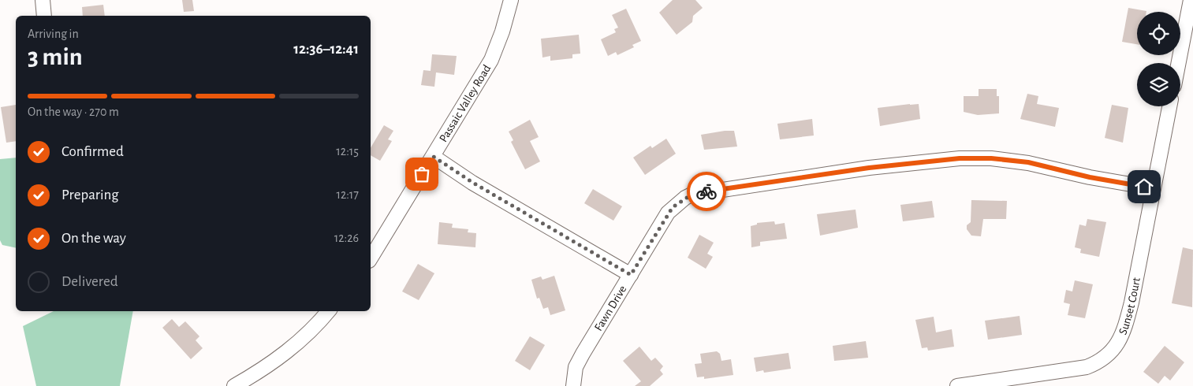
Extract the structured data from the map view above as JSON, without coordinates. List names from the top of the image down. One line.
{"streets":{"street":["Passaic Valley Road","Sunset Court","Fawn Drive"]},"crossings":[["Sunset Court","Fawn Drive"]],"page":{"heading":["3 min","Arriving in","12:36–12:41"],"bar":"On the way · 270 m","list":[["Confirmed","12:15"],["Preparing","12:17"],["On the way","12:26"],"Delivered"]}}
